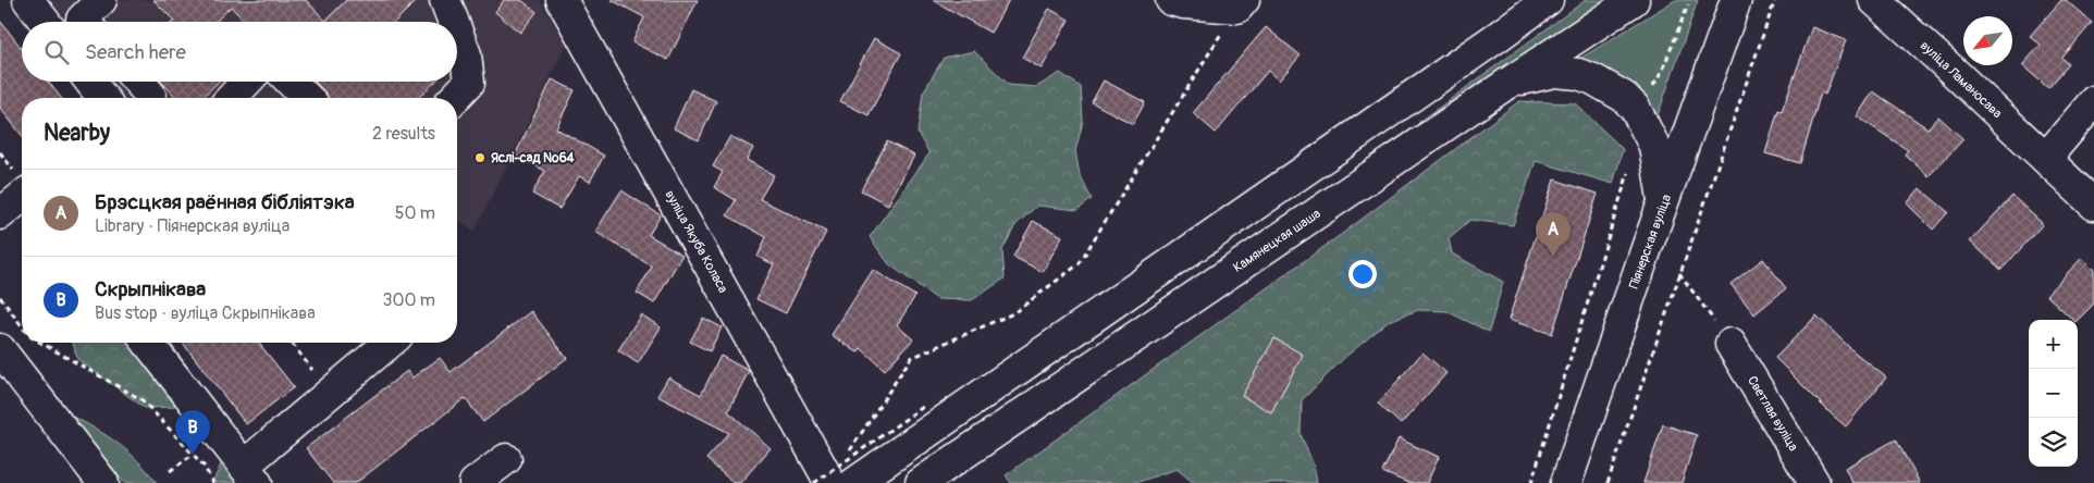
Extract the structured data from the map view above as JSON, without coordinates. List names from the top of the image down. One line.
{"streets":{"main road":["вуліца Ламаносава","Камянецкая шаша","вуліца Якуба Коласа","Піянерская вуліца","Светлая вуліца"]},"places":["Яслі-сад №64"],"north":"bottom left","page":{"search":"Search here","heading":["Nearby","2 results"],"list":[{"mark":"A","name":"Брэсцкая раённая бібліятэка","note":"Library · Піянерская вуліца","value":"50 m"},{"mark":"B","name":"Скрыпнікава","note":"Bus stop · вуліца Скрыпнікава","value":"300 m"}],"pins":["A","B"],"map_buttons":["+","−"]}}
